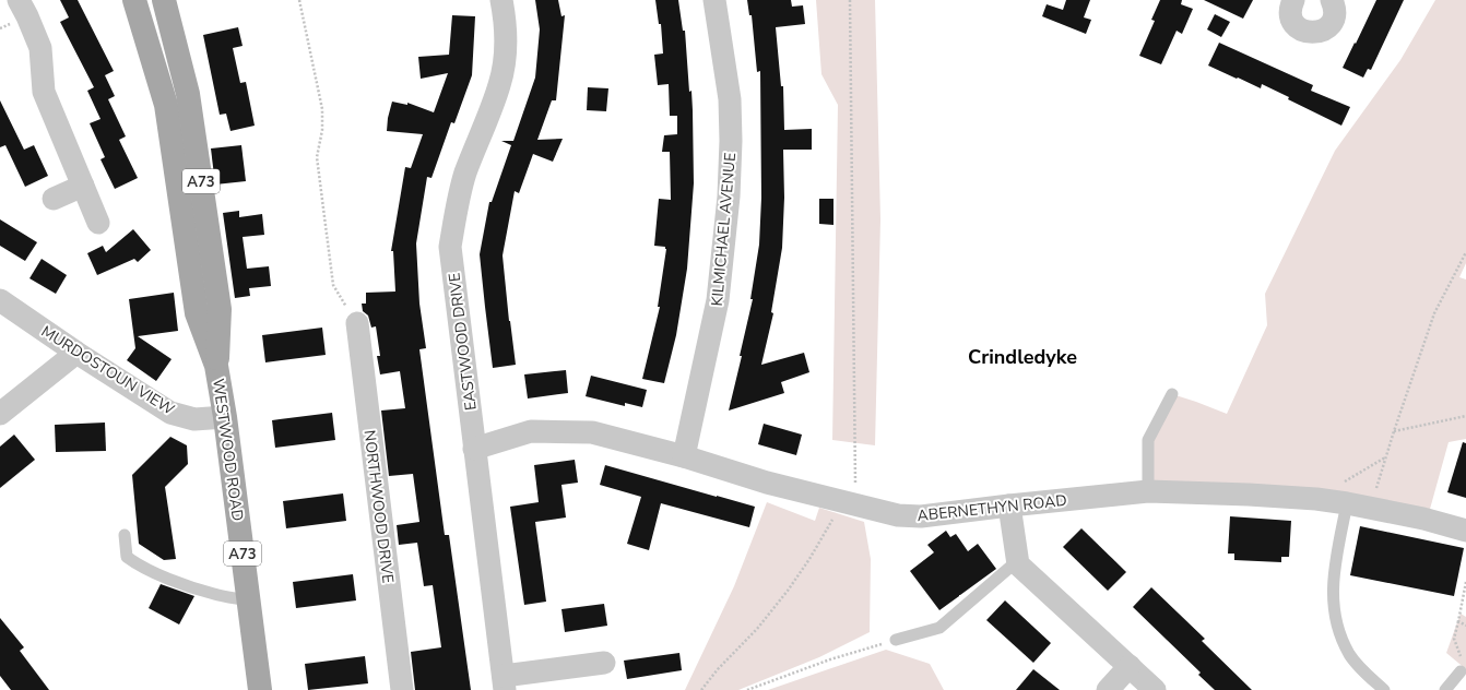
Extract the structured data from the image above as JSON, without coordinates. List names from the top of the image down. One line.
{"streets":{"main road":["A73","WESTWOOD ROAD"],"street":["KILMICHAEL AVENUE","EASTWOOD DRIVE","MURDOSTOUN VIEW","NORTHWOOD DRIVE","ABERNETHYN ROAD"]},"crossings":[["KILMICHAEL AVENUE","ABERNETHYN ROAD"],["EASTWOOD DRIVE","ABERNETHYN ROAD"],["MURDOSTOUN VIEW","WESTWOOD ROAD"]],"districts":["Crindledyke"]}
